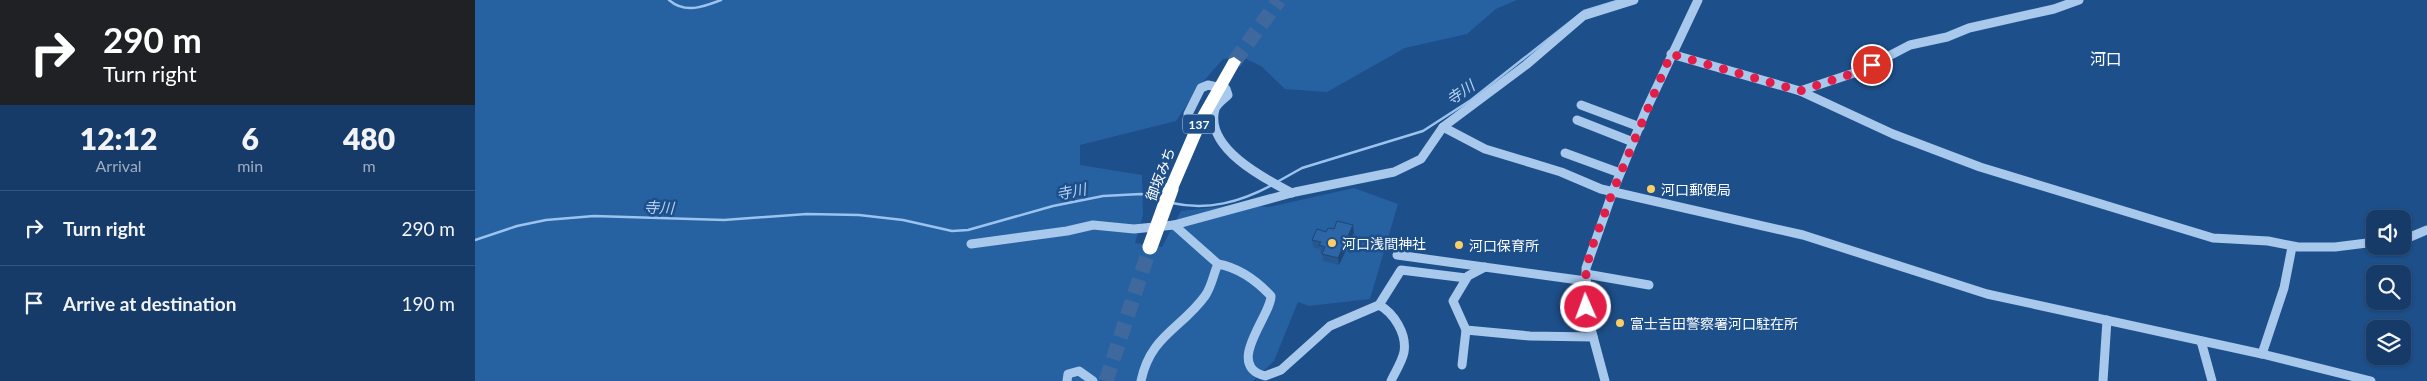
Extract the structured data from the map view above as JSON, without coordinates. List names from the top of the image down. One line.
{"streets":{"highway":["137","御坂みち"]},"districts":["河口"],"water":["寺川"],"places":["河口郵便局","河口浅間神社","河口保育所","富士吉田警察署河口駐在所"],"page":{"turn":["290 m","Turn right"],"eta":["12:12","Arrival","6","min","480","m"],"list":[{"name":"Turn right","value":"290 m"},{"name":"Arrive at destination","value":"190 m"}]}}
